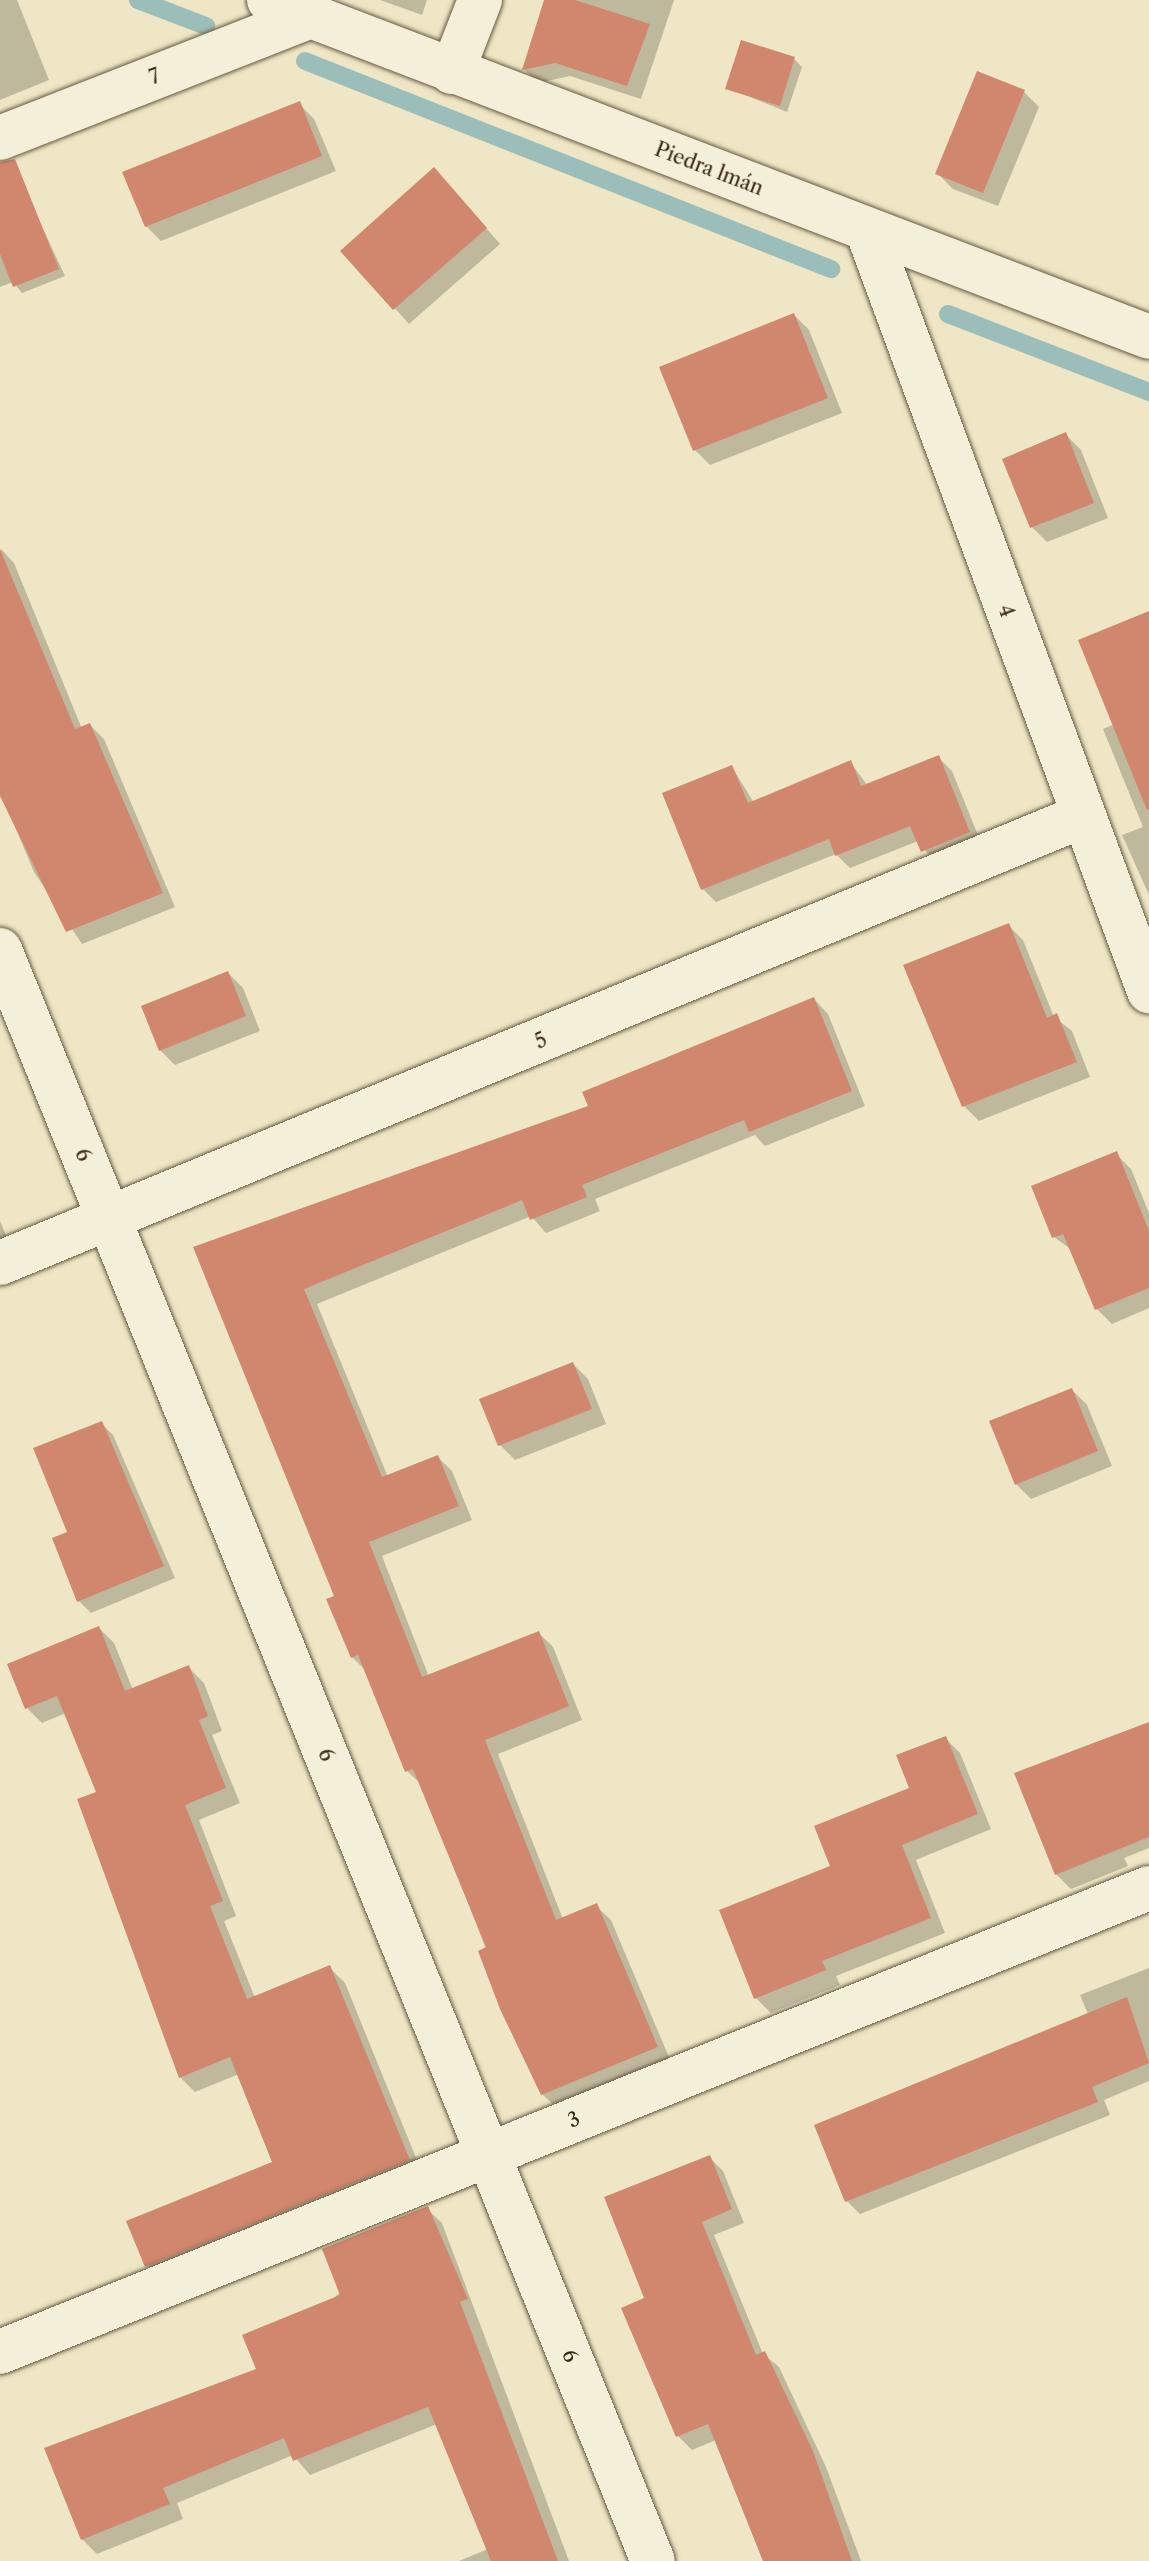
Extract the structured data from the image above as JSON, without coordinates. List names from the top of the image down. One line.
{"streets":{"street":["7","Piedra lmán","4","5","6","3"]},"crossings":[["7","Piedra lmán"],["Piedra lmán","4"],["4","5"],["5","6"],["6","3"]]}
